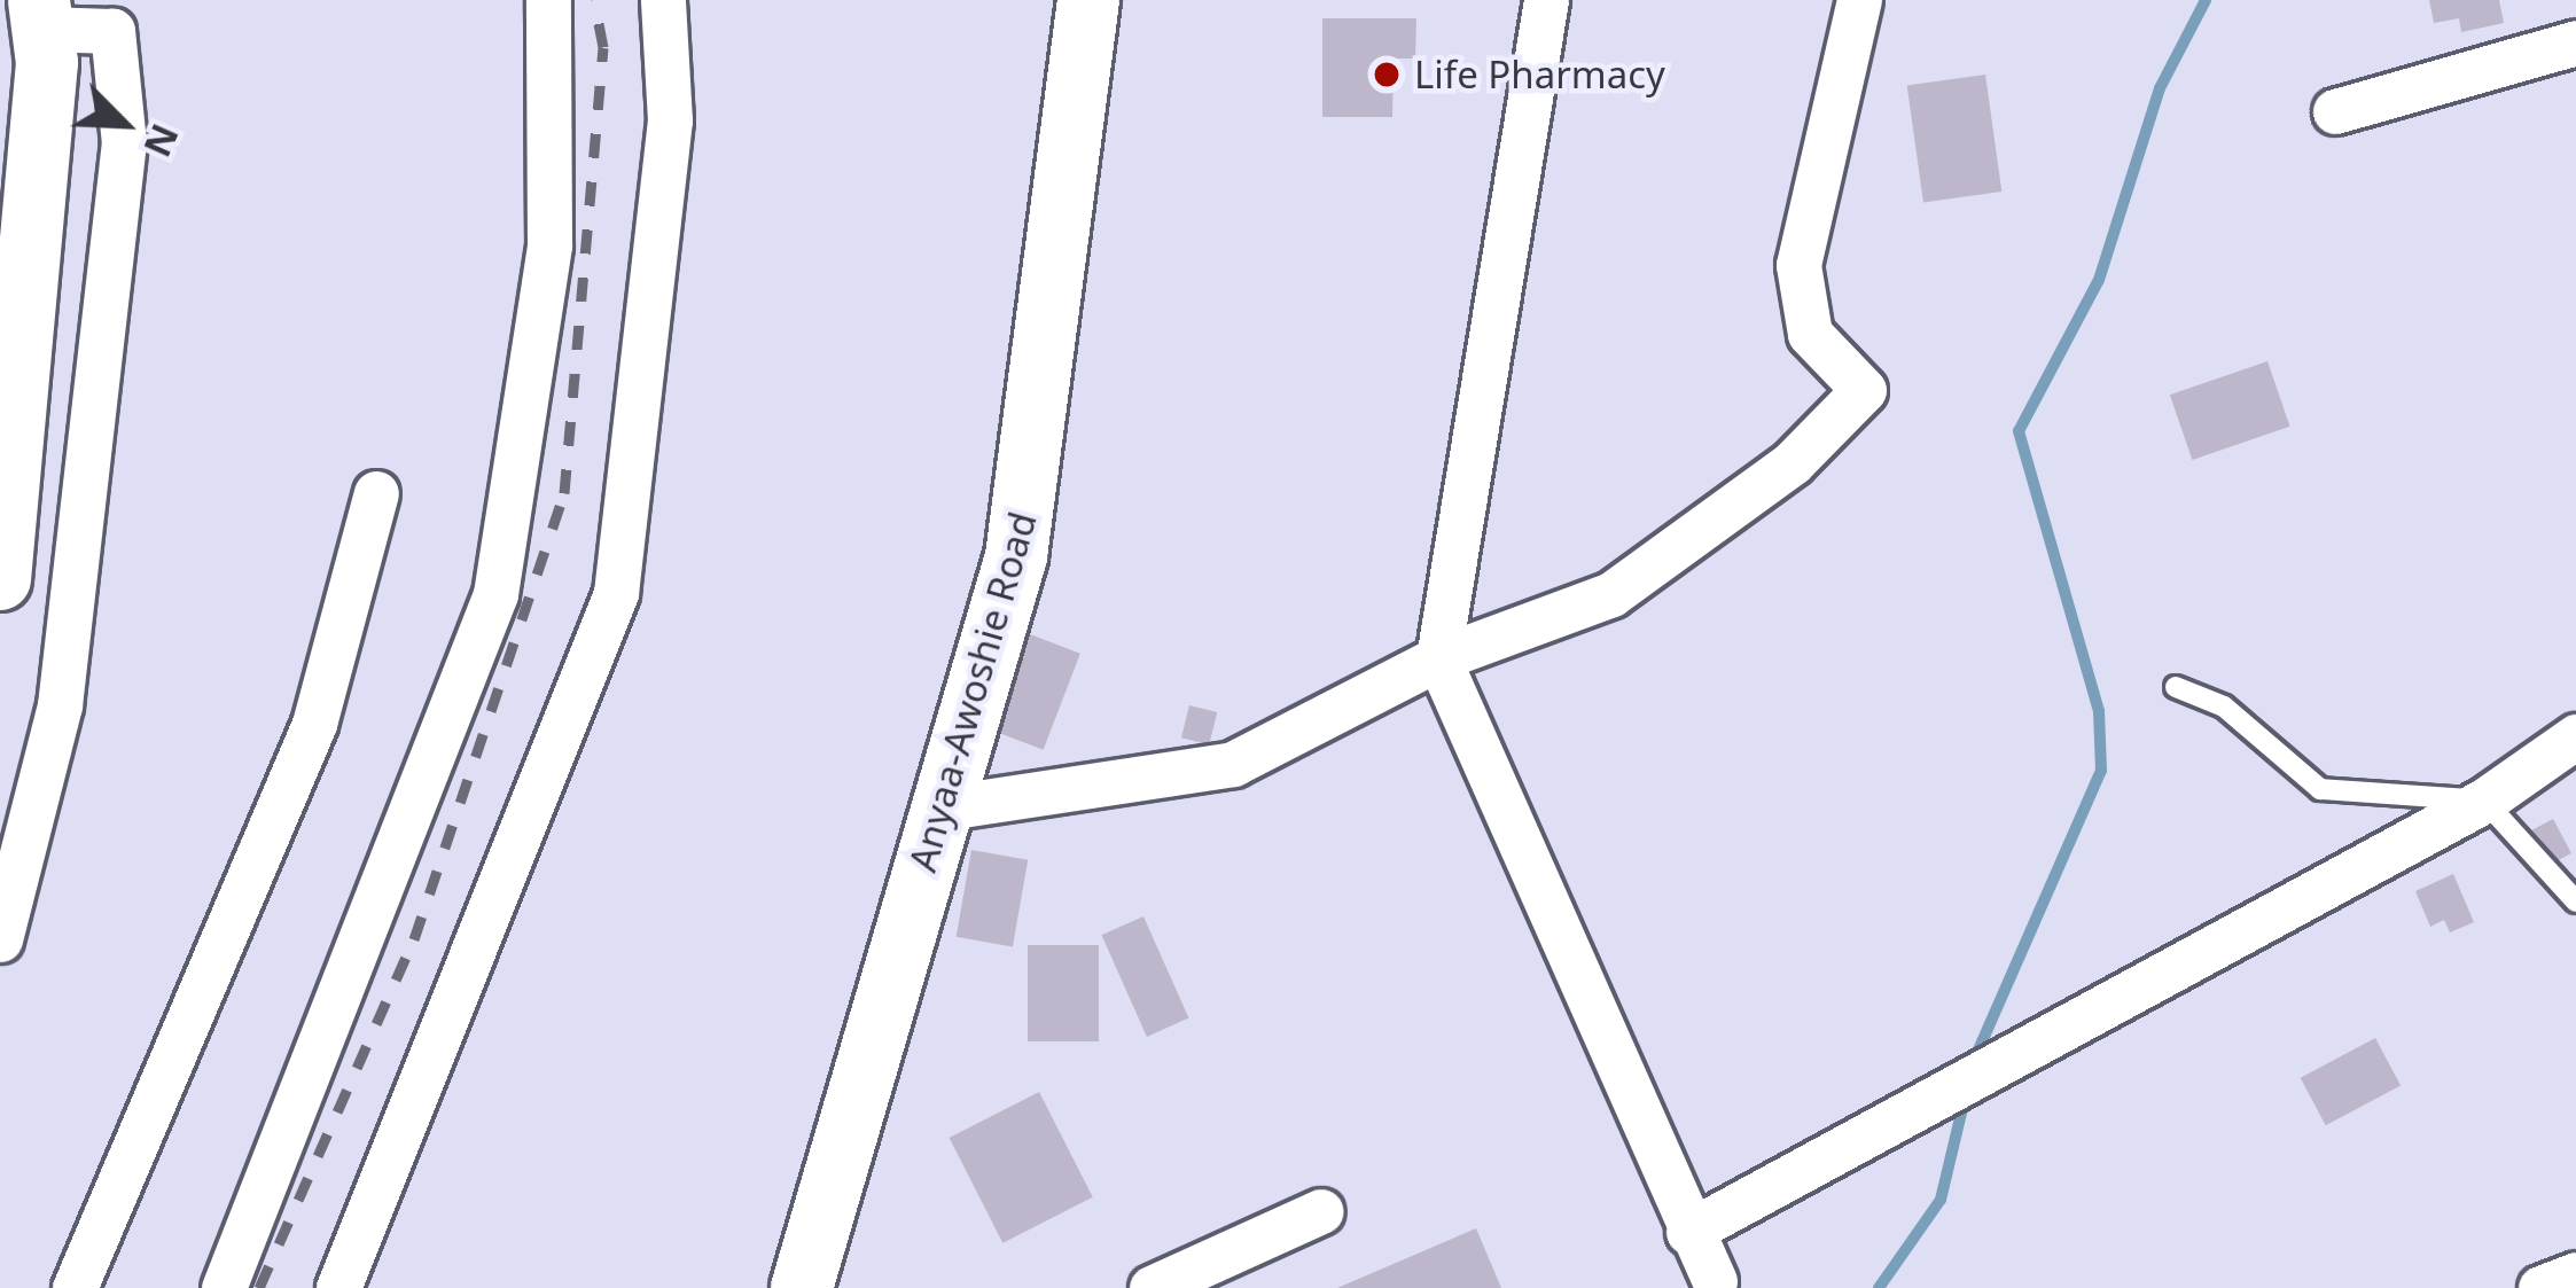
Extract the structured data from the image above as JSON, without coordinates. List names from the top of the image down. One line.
{"streets":{"street":["Anyaa-Awoshie Road"]},"places":["Life Pharmacy"],"north":"bottom right"}
